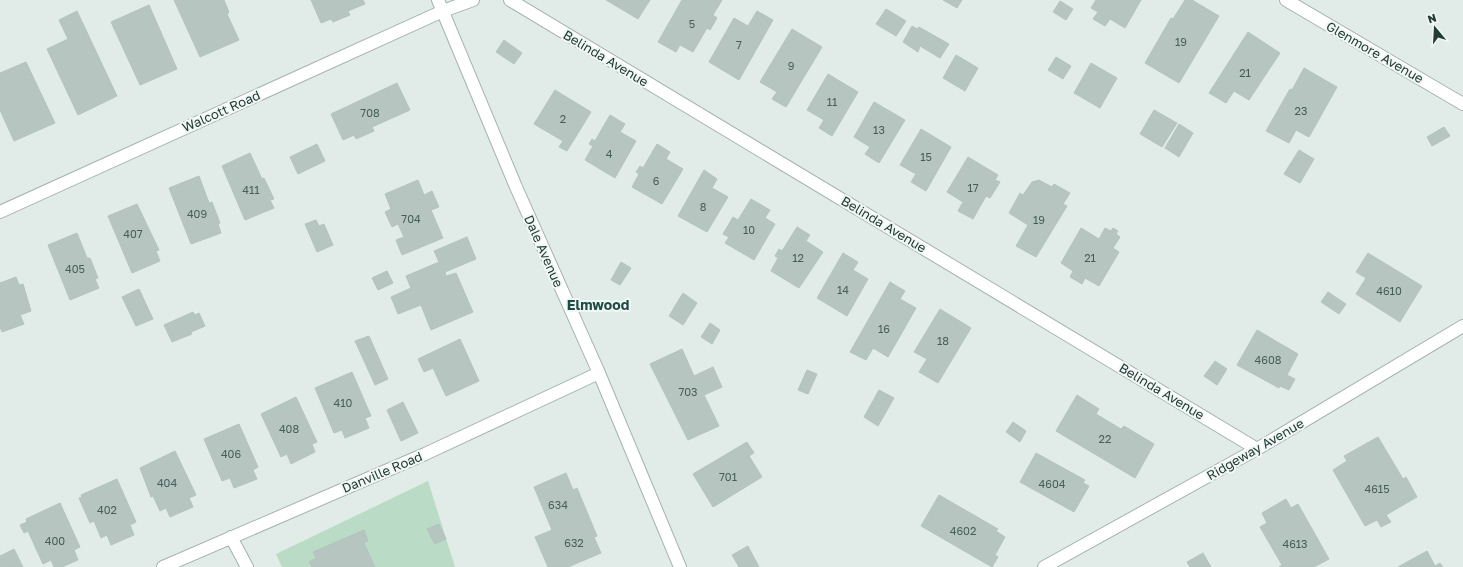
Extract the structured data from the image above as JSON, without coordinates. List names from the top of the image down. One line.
{"streets":{"street":["Glenmore Avenue","Belinda Avenue","Walcott Road","Dale Avenue","Ridgeway Avenue","Danville Road"]},"crossings":[["Belinda Avenue","Ridgeway Avenue"],["Walcott Road","Dale Avenue"],["Dale Avenue","Danville Road"]],"districts":["Elmwood"],"house_numbers":["5","19","7","9","21","11","23","708","2","13","4","15","6","17","411","8","409","704","19","10","407","12","21","405","14","4610","16","18","4608","703","410","408","22","406","701","404","4604","4615","634","402","4602","400","632","4613"],"north":"top"}
